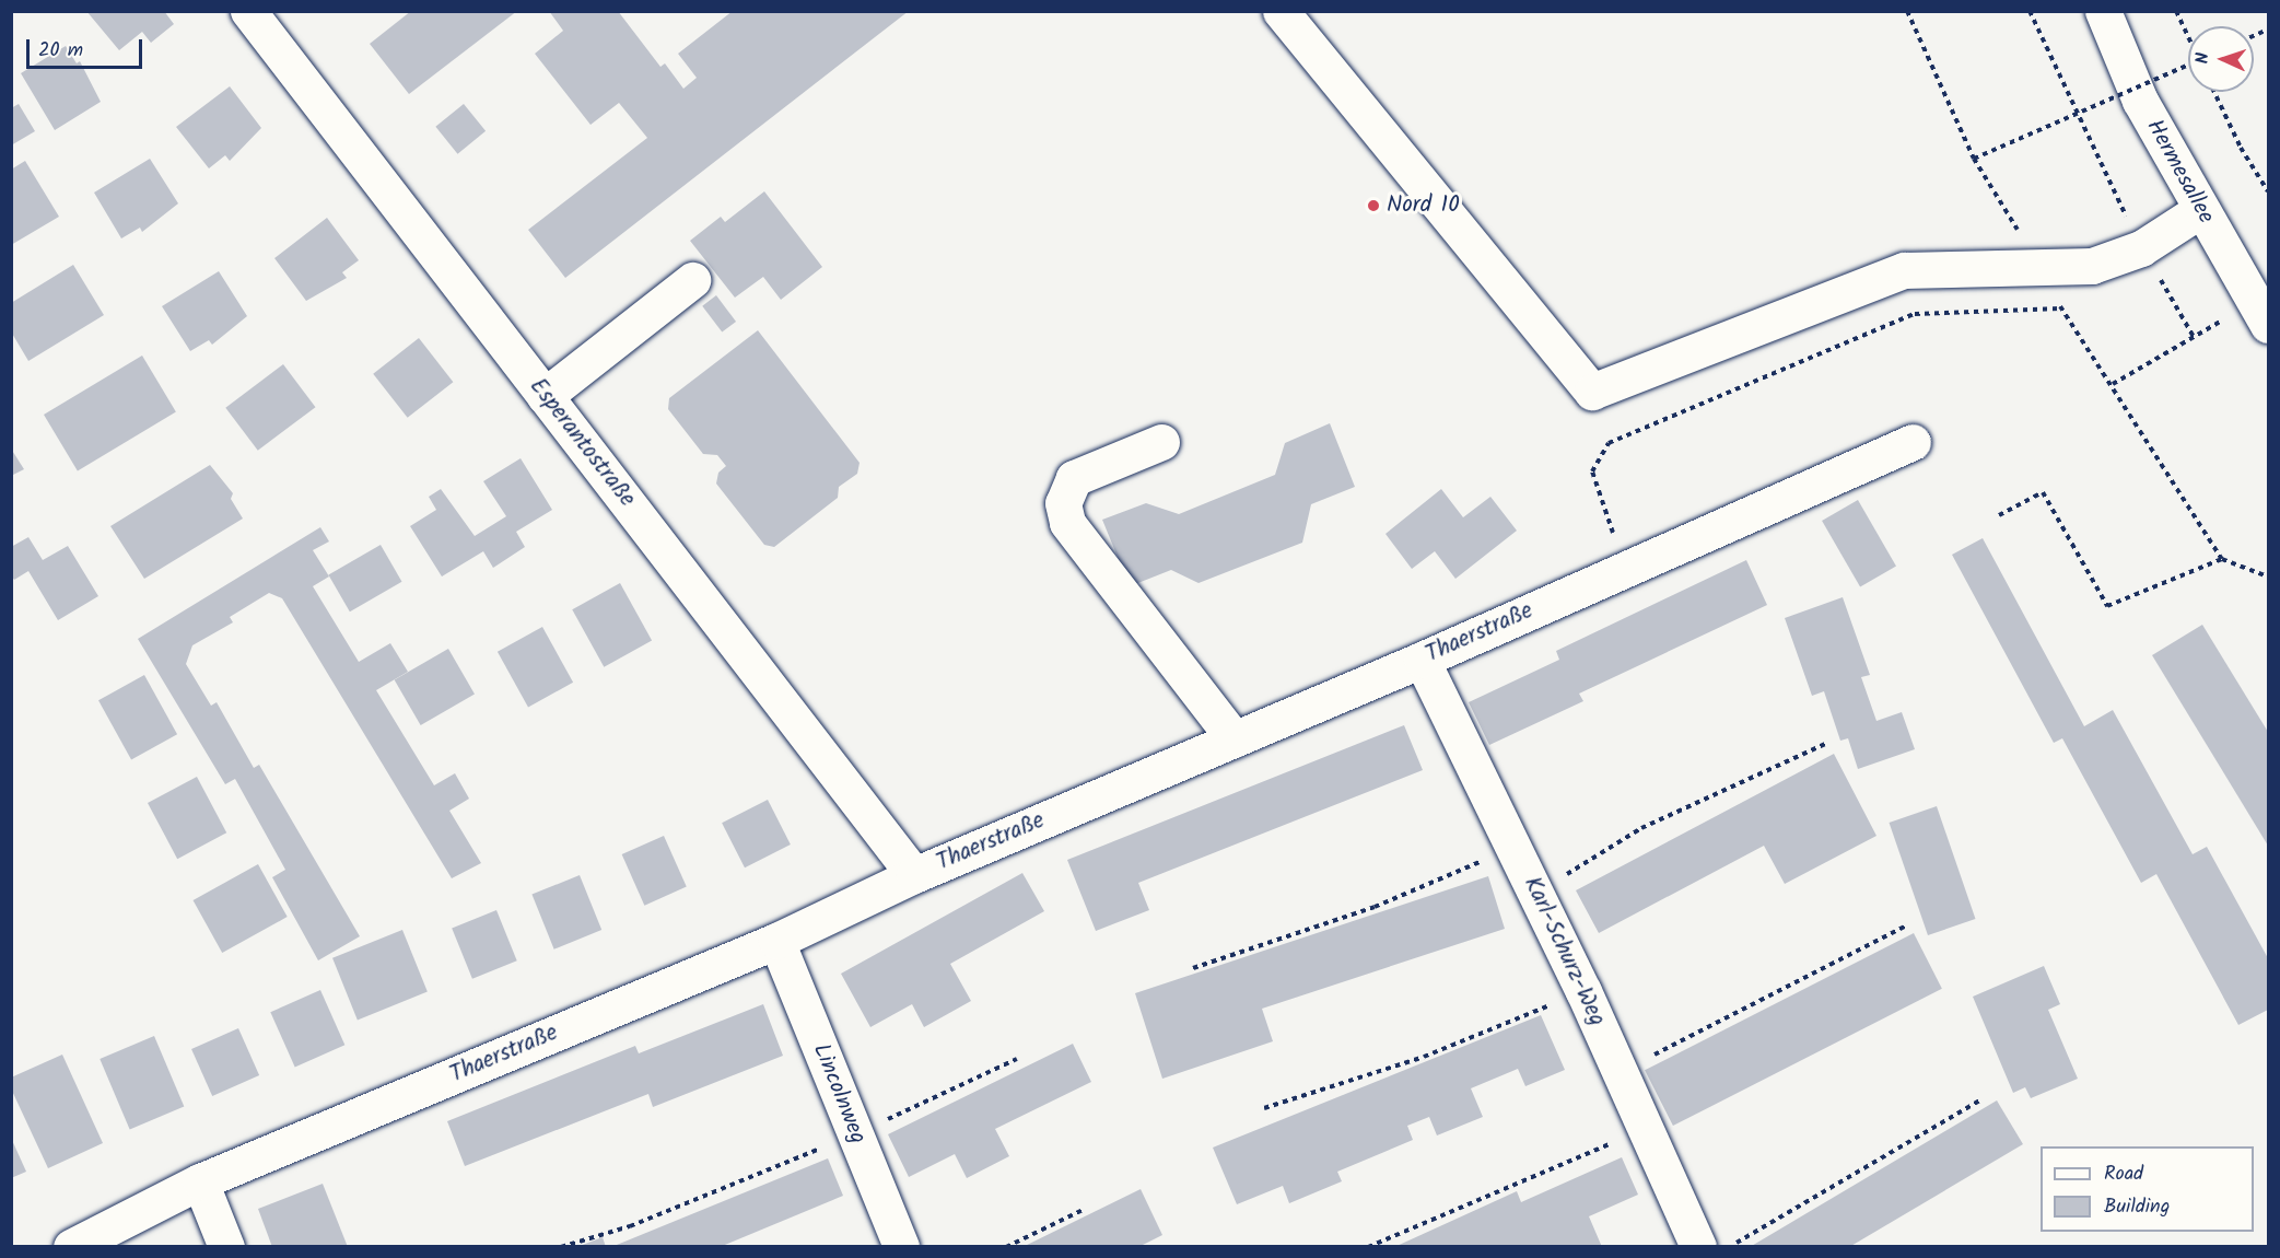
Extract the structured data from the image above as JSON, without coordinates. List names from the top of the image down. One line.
{"streets":{"street":["Hermesallee","Esperantostraße","Thaerstraße","Karl-Schurz-Weg","Lincolnweg"]},"crossings":[["Esperantostraße","Thaerstraße"],["Thaerstraße","Karl-Schurz-Weg"],["Thaerstraße","Lincolnweg"]],"places":["Nord 10"],"legend":["Road","Building"],"scale_bar":"20 m","north":"left"}
